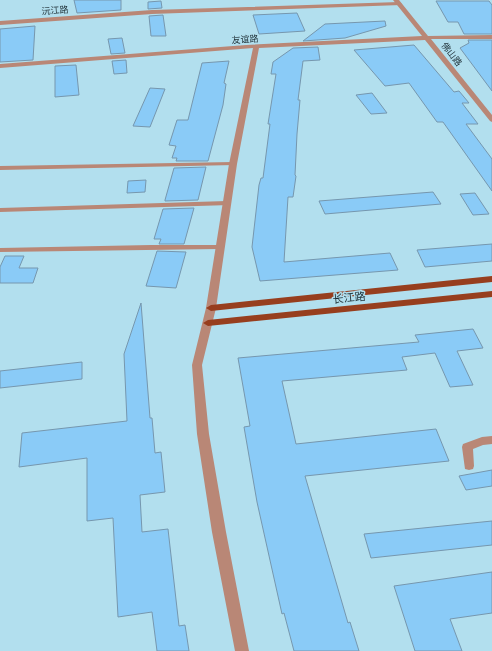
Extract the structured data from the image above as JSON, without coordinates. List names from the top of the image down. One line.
{"streets":{"main road":["长江路"],"street":["沅江路","友谊路","佛山路"]},"crossings":[["沅江路","佛山路"],["友谊路","佛山路"]]}
